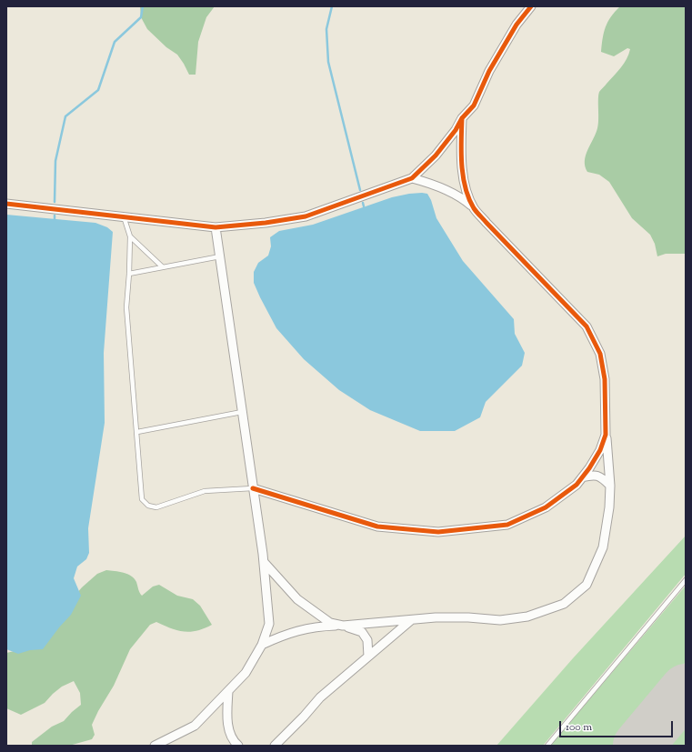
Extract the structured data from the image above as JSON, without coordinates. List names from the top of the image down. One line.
{"scale_bar":"100 m"}
